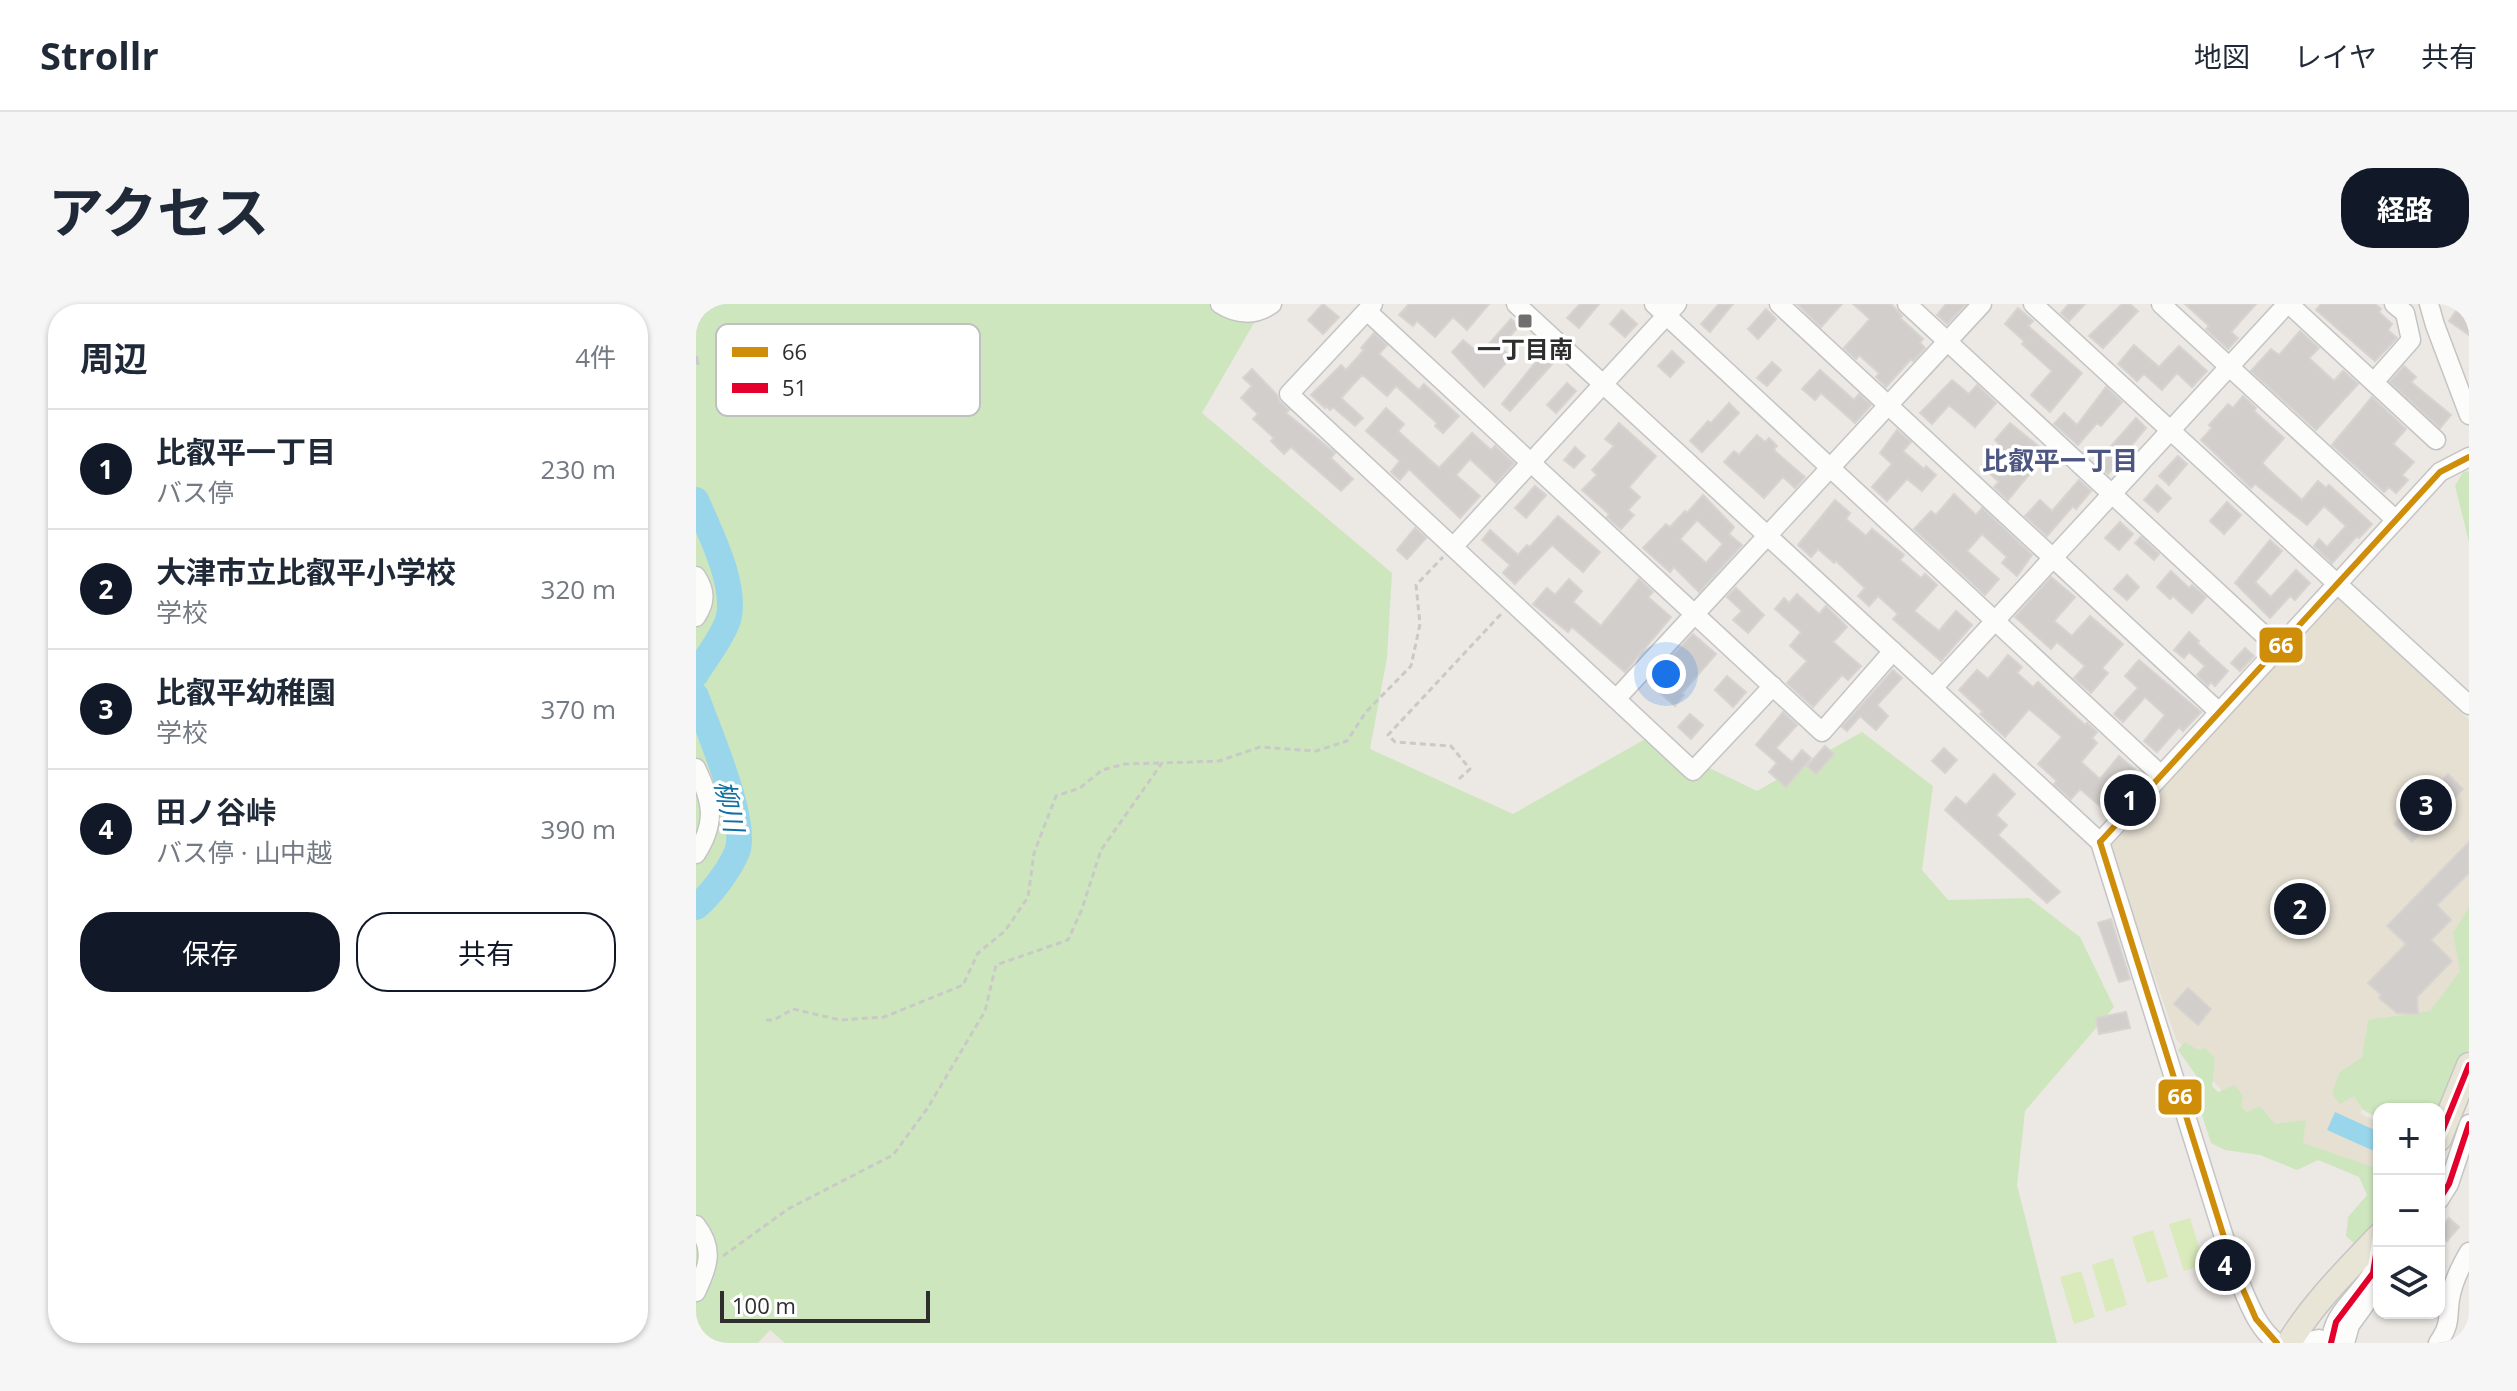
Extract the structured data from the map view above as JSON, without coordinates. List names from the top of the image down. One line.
{"districts":["比叡平一丁目"],"water":["柳川"],"places":{"transit":["一丁目南"]},"lines":["transit line 66","transit line 51"],"legend":["66","51"],"scale_bar":"100 m","page":{"header":"Strollr","nav":["地図","レイヤ","共有"],"title":"アクセス","buttons":["経路",["保存","共有"]],"heading":["周辺","4件"],"list":[{"mark":"1","name":"比叡平一丁目","note":"バス停","value":"230 m"},{"mark":"2","name":"大津市立比叡平小学校","note":"学校","value":"320 m"},{"mark":"3","name":"比叡平幼稚園","note":"学校","value":"370 m"},{"mark":"4","name":"田ノ谷峠","note":"バス停 · 山中越","value":"390 m"}],"pins":["1","3","2","4"],"map_buttons":["+","−"],"scale":"100 m"}}
